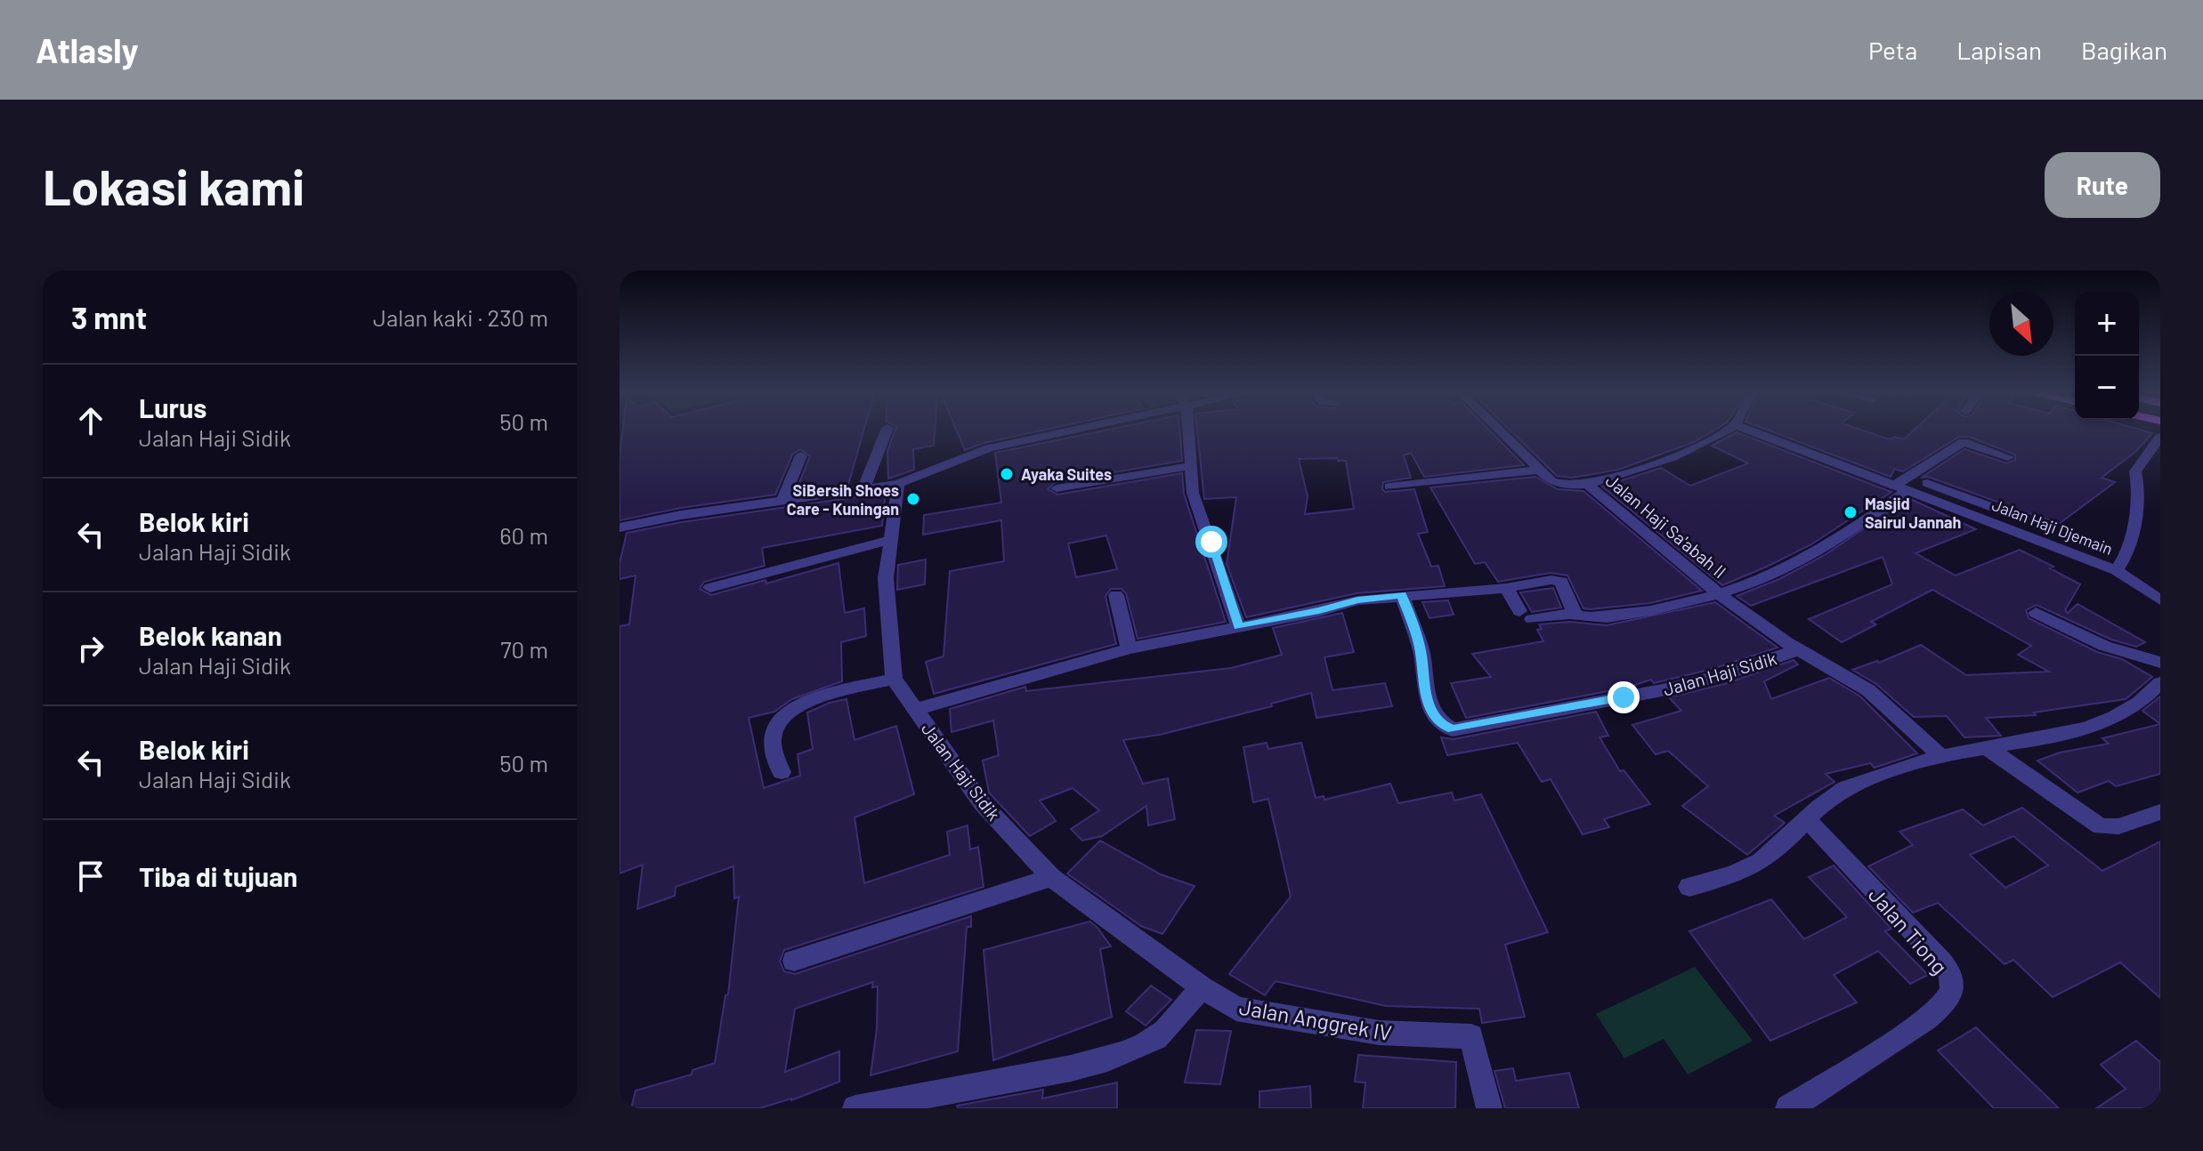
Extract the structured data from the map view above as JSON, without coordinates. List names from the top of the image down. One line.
{"streets":{"street":["Jalan Haji Sa'abah II","Jalan Haji Djemain","Jalan Haji Sidik","Jalan Tiong","Jalan Anggrek IV"]},"crossings":[["Jalan Haji Sa'abah II","Jalan Haji Sidik"],["Jalan Haji Sidik","Jalan Anggrek IV"]],"places":["Ayaka Suites","SiBersih Shoes Care - Kuningan","Masjid Sairul Jannah"],"north":"bottom right","page":{"header":"Atlasly","nav":["Peta","Lapisan","Bagikan"],"buttons":"Rute","title":"Lokasi kami","heading":["3 mnt","Jalan kaki · 230 m"],"map_buttons":["+","−"],"list":[["Lurus","Jalan Haji Sidik","50 m"],["Belok kiri","Jalan Haji Sidik","60 m"],["Belok kanan","Jalan Haji Sidik","70 m"],["Belok kiri","Jalan Haji Sidik","50 m"],"Tiba di tujuan"]}}
